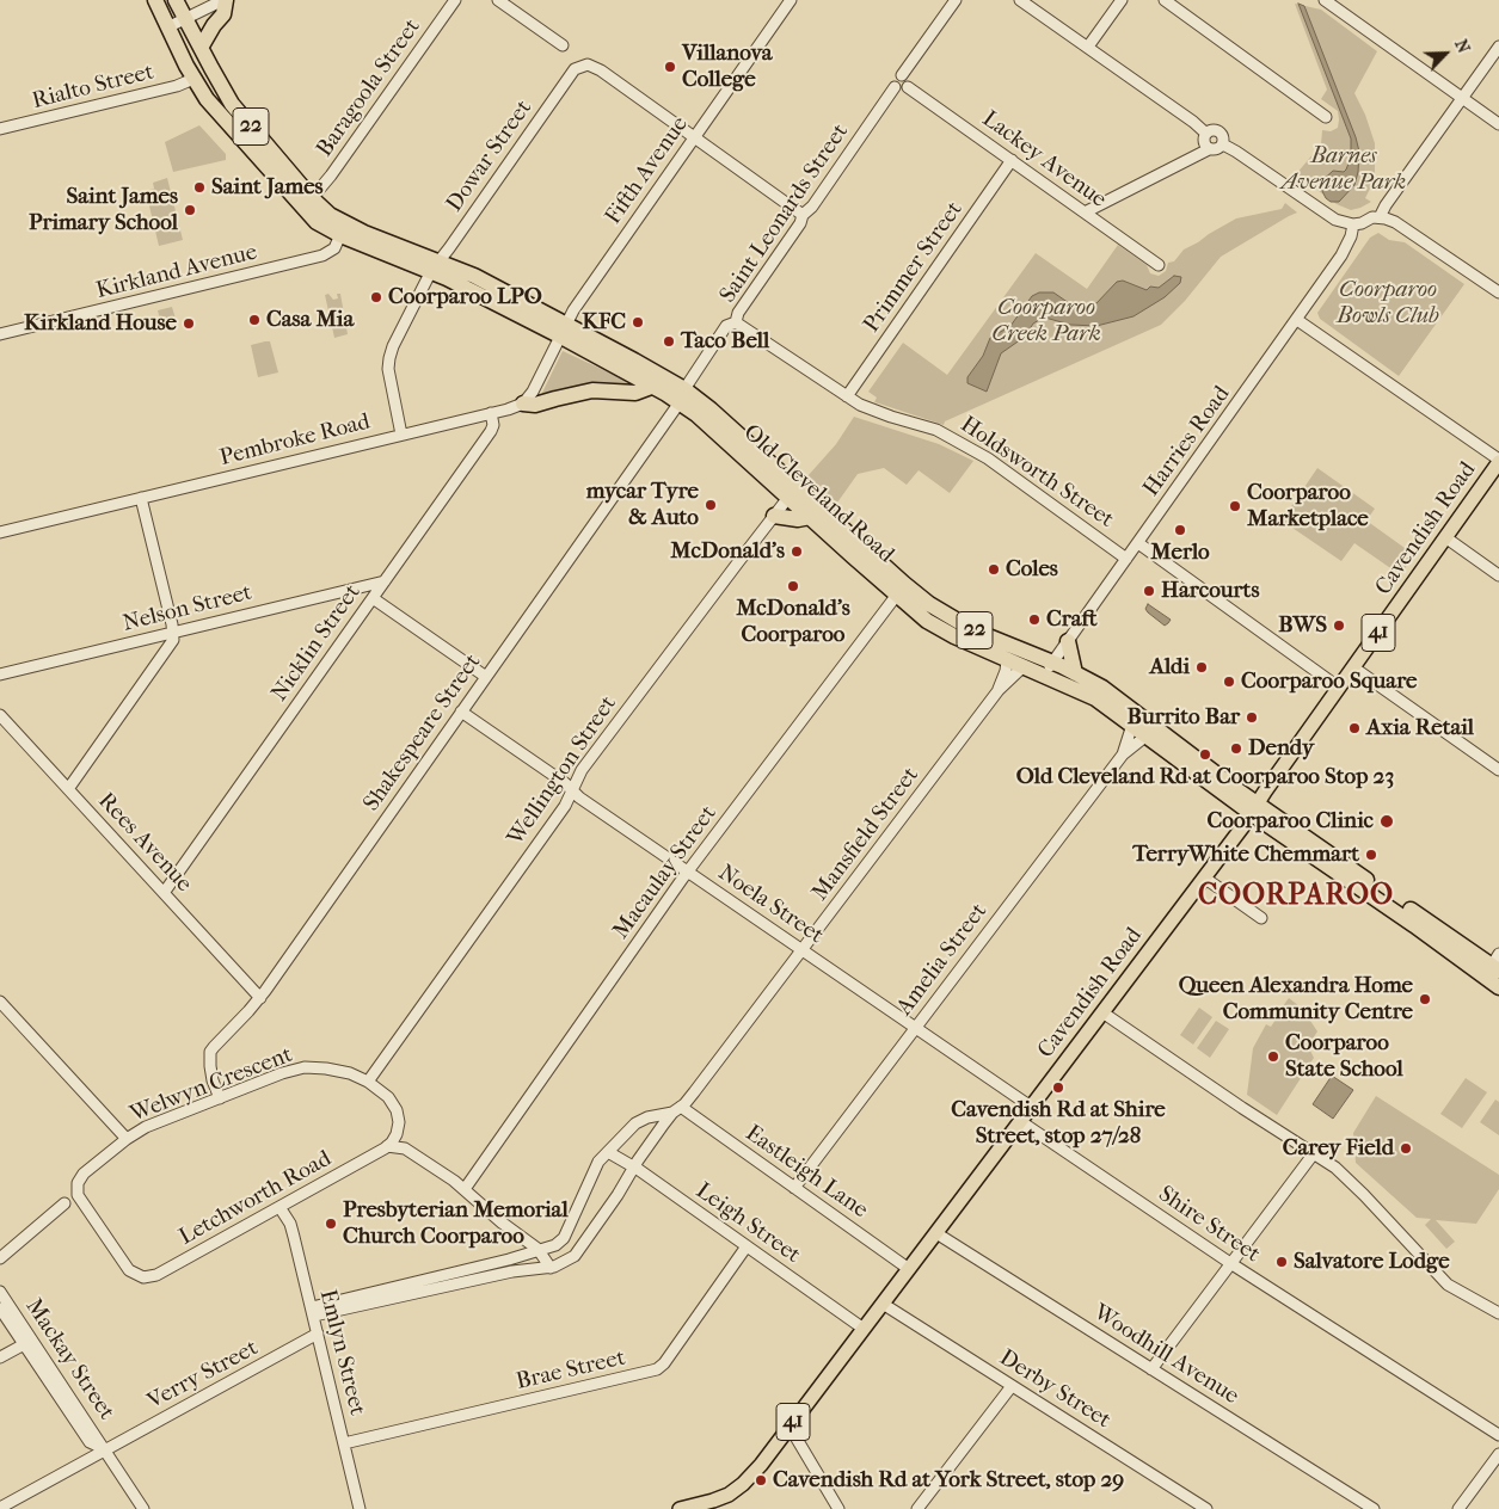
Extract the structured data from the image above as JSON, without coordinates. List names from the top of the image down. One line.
{"streets":{"highway":["22","Old Cleveland Road"],"main road":["Cavendish Road","41"],"street":["Rialto Street","Baragoola Street","Dowar Street","Lackey Avenue","Fifth Avenue","Saint Leonards Street","Primmer Street","Kirkland Avenue","Pembroke Road","Harries Road","Holdsworth Street","Nelson Street","Nicklin Street","Shakespeare Street","Wellington Street","Mansfield Street","Rees Avenue","Macaulay Street","Noela Street","Amelia Street","Welwyn Crescent","Eastleigh Lane","Letchworth Road","Leigh Street","Shire Street","Emlyn Street","Woodhill Avenue","Mackay Street","Brae Street","Verry Street","Derby Street"]},"crossings":[["Rialto Street","Old Cleveland Road"],["Baragoola Street","Old Cleveland Road"],["Dowar Street","Fifth Avenue"],["Dowar Street","Pembroke Road"],["Dowar Street","Old Cleveland Road"],["Lackey Avenue","Saint Leonards Street"],["Lackey Avenue","Primmer Street"],["Fifth Avenue","Old Cleveland Road"],["Saint Leonards Street","Holdsworth Street"],["Saint Leonards Street","Old Cleveland Road"],["Saint Leonards Street","Shakespeare Street"],["Primmer Street","Holdsworth Street"],["Kirkland Avenue","Old Cleveland Road"],["Pembroke Road","Nicklin Street"],["Harries Road","Holdsworth Street"],["Harries Road","Old Cleveland Road"],["Old Cleveland Road","Cavendish Road"],["Old Cleveland Road","Shakespeare Street"],["Old Cleveland Road","Wellington Street"],["Old Cleveland Road","Mansfield Street"],["Old Cleveland Road","Macaulay Street"],["Old Cleveland Road","Amelia Street"],["Cavendish Road","Noela Street"],["Cavendish Road","Eastleigh Lane"],["Cavendish Road","Leigh Street"],["Cavendish Road","Shire Street"],["Cavendish Road","Woodhill Avenue"],["Cavendish Road","Derby Street"],["Nelson Street","Nicklin Street"],["Nicklin Street","Rees Avenue"],["Shakespeare Street","Rees Avenue"],["Shakespeare Street","Noela Street"],["Shakespeare Street","Welwyn Crescent"],["Wellington Street","Noela Street"],["Wellington Street","Welwyn Crescent"],["Mansfield Street","Noela Street"],["Mansfield Street","Eastleigh Lane"],["Mansfield Street","Leigh Street"],["Macaulay Street","Noela Street"],["Noela Street","Amelia Street"],["Amelia Street","Eastleigh Lane"],["Welwyn Crescent","Letchworth Road"],["Letchworth Road","Emlyn Street"],["Leigh Street","Brae Street"],["Emlyn Street","Brae Street"],["Emlyn Street","Verry Street"],["Mackay Street","Verry Street"]],"districts":["COORPAROO"],"parks":["Barnes Avenue Park","Coorparoo Bowls Club","Coorparoo Creek Park"],"places":["Villanova College","Saint James","Saint James Primary School","Coorparoo LPO","Casa Mia","KFC","Kirkland House","Taco Bell","mycar Tyre & Auto","Coorparoo Marketplace","Merlo","McDonald's","Coles","McDonald's Coorparoo","Harcourts","Craft","BWS","Aldi","Coorparoo Square","Burrito Bar","Axia Retail","Dendy","Old Cleveland Rd at Coorparoo Stop 23","Coorparoo Clinic","TerryWhite Chemmart","Queen Alexandra Home Community Centre","Coorparoo State School","Cavendish Rd at Shire Street, stop 27/28","Carey Field","Presbyterian Memorial Church Coorparoo","Salvatore Lodge","Cavendish Rd at York Street, stop 29"],"north":"top right"}
